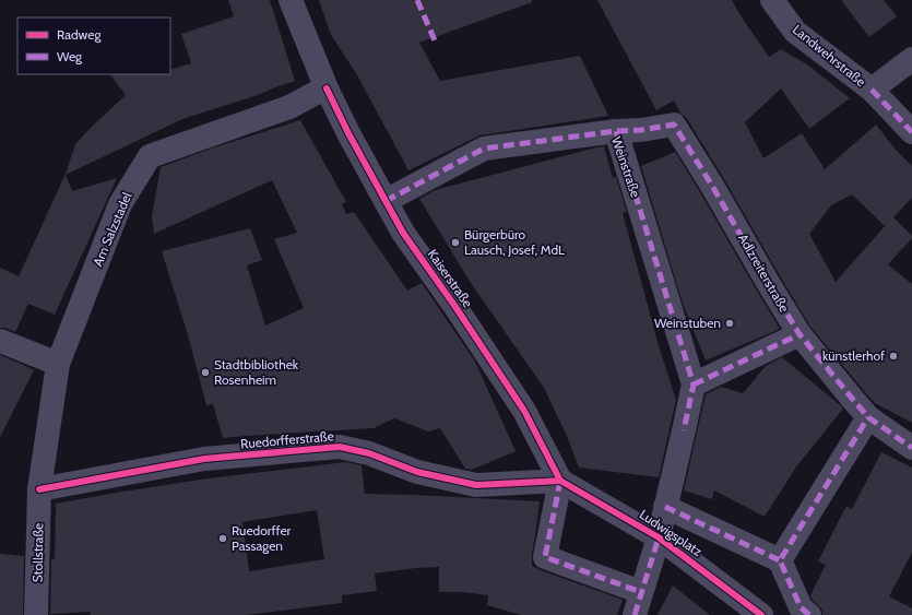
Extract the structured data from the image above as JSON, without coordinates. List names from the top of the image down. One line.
{"streets":{"street":["Landwehrstraße","Weinstraße","Am Salzstadel","Adlzreiterstraße","Kaiserstraße","Ruedorfferstraße","Ludwigsplatz","Stollstraße"]},"crossings":[["Weinstraße","Adlzreiterstraße"],["Weinstraße","Kaiserstraße"],["Weinstraße","Ludwigsplatz"],["Am Salzstadel","Kaiserstraße"],["Am Salzstadel","Ruedorfferstraße"],["Am Salzstadel","Stollstraße"],["Kaiserstraße","Ruedorfferstraße"],["Kaiserstraße","Ludwigsplatz"],["Ruedorfferstraße","Ludwigsplatz"],["Ruedorfferstraße","Stollstraße"]],"places":["Bürgerbüro Lausch, Josef, MdL","Weinstuben","künstlerhof","Stadtbibliothek Rosenheim","Ruedorffer Passagen"],"legend":["Radweg","Weg"]}
